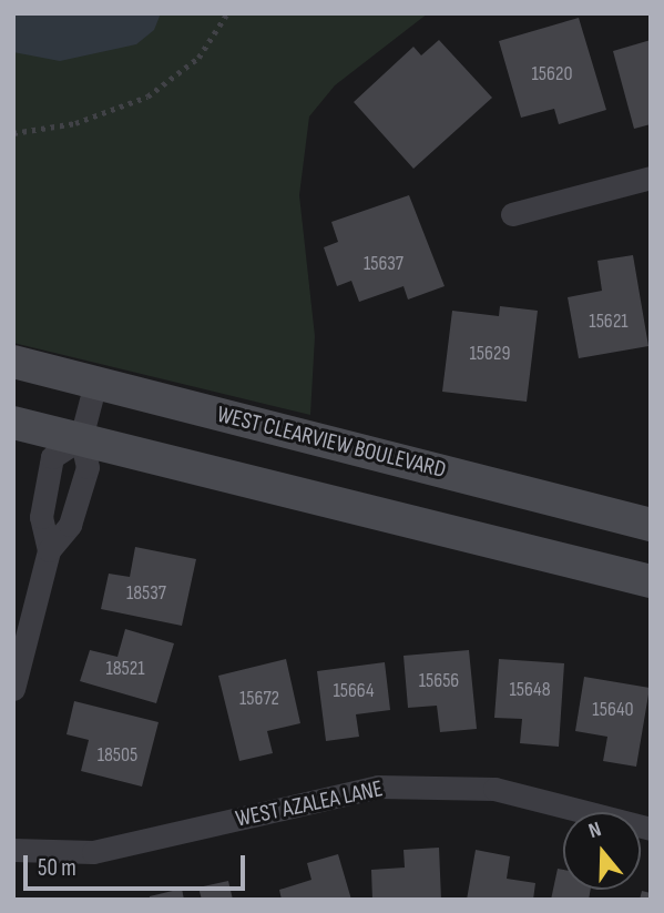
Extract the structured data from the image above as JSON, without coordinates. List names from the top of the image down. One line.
{"streets":{"street":["WEST CLEARVIEW BOULEVARD","WEST AZALEA LANE"]},"house_numbers":["15620","15637","15621","15629","18537","18521","15656","15648","15664","15672","15640","18505"],"scale_bar":"50 m","north":"top"}
